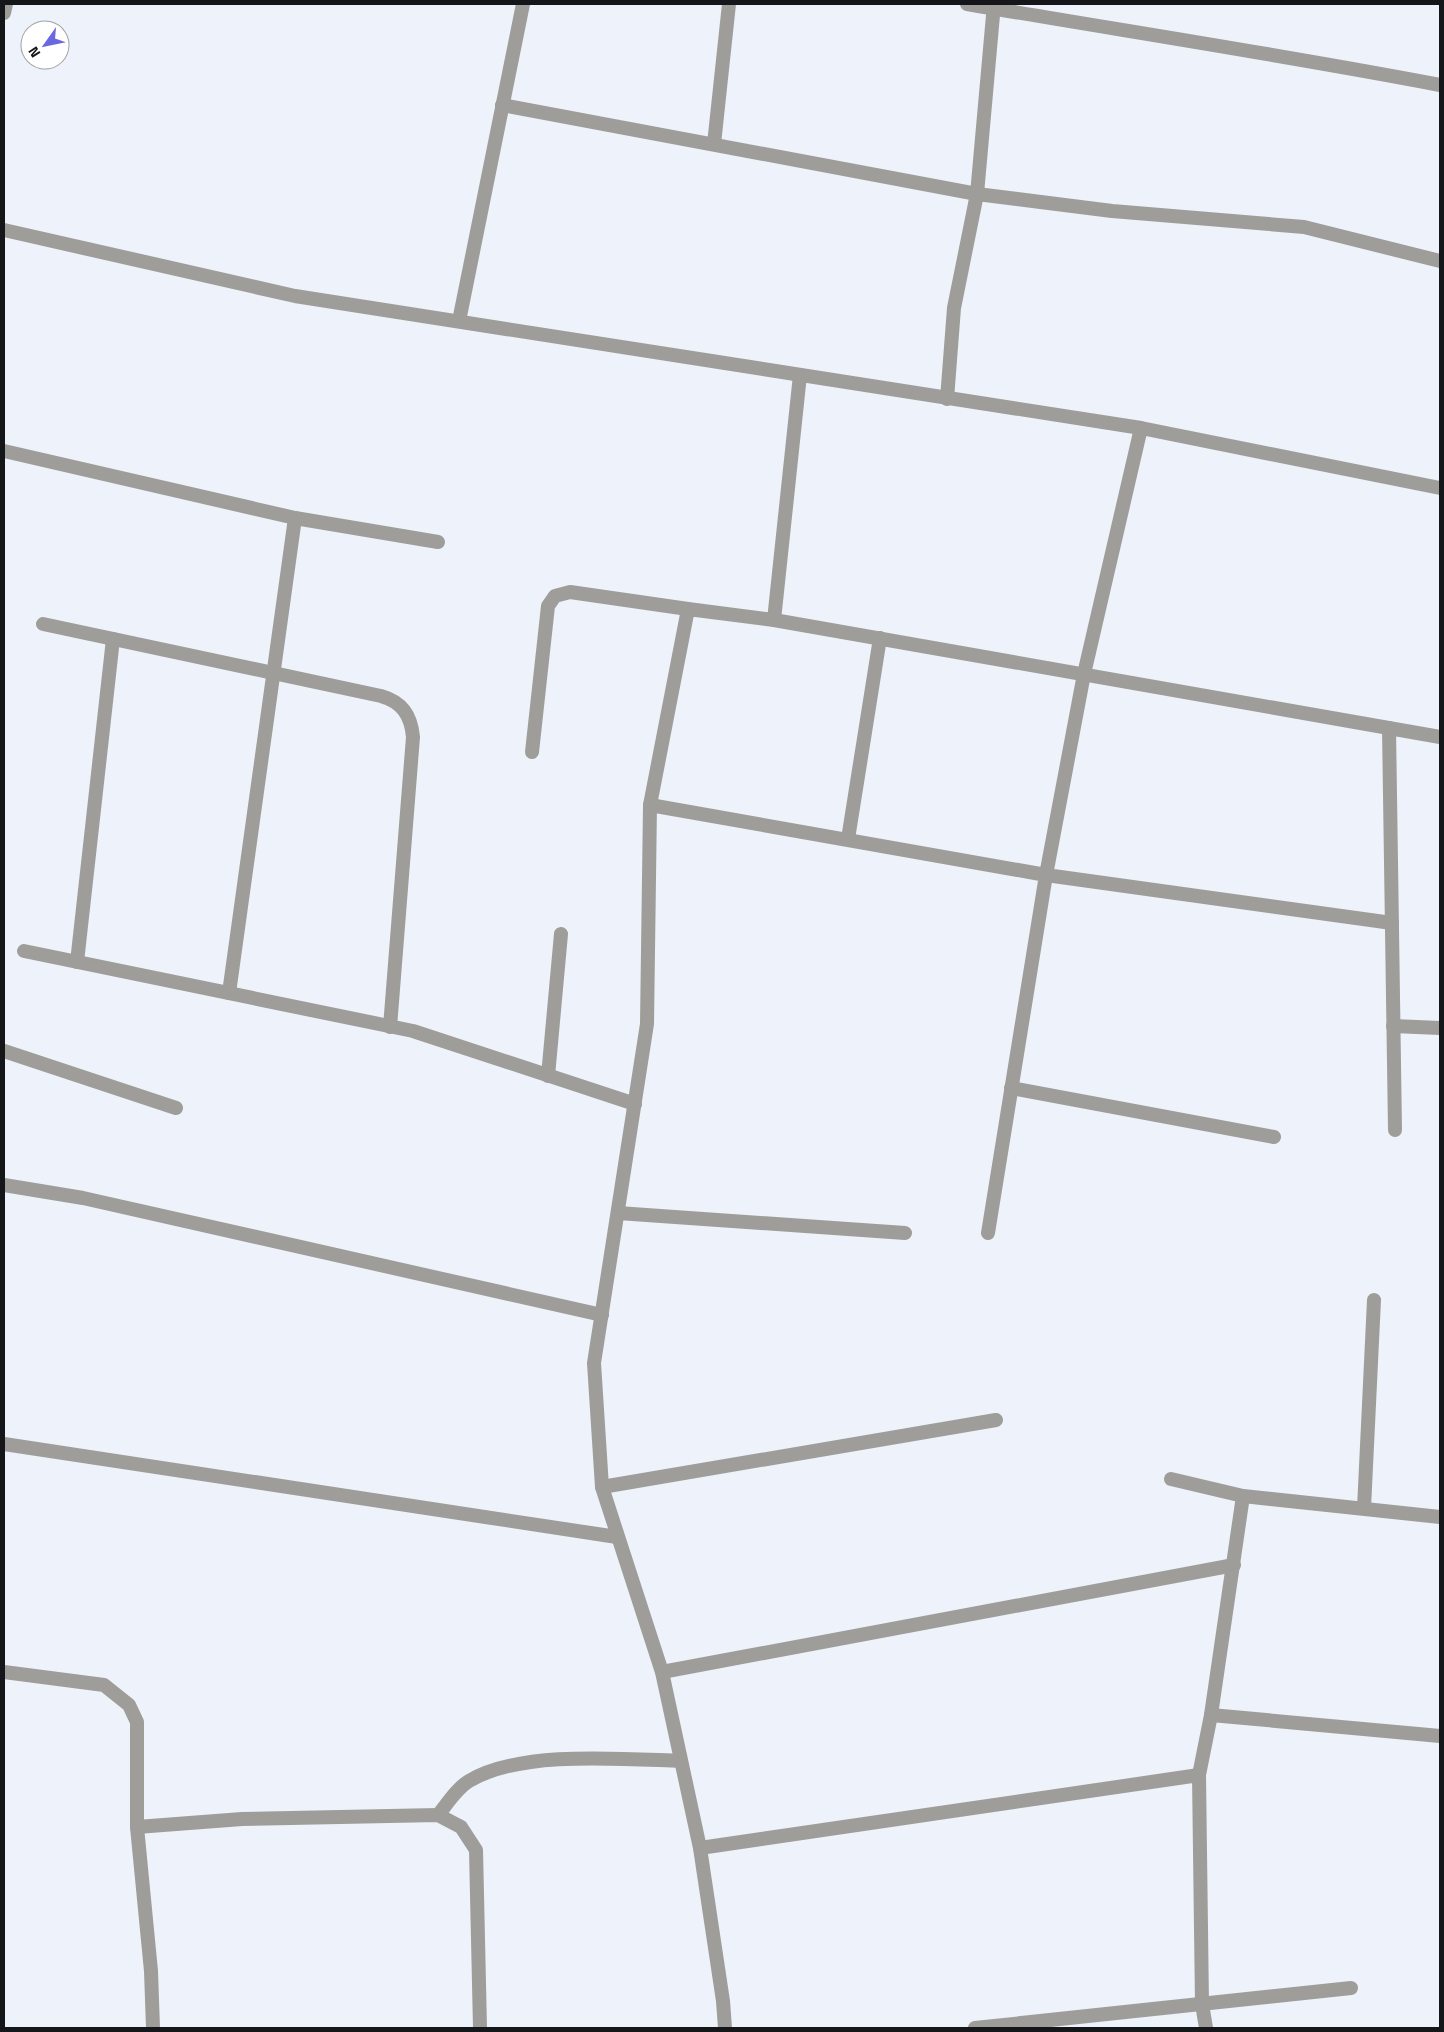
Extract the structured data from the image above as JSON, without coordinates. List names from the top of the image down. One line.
{"north":"bottom left"}
